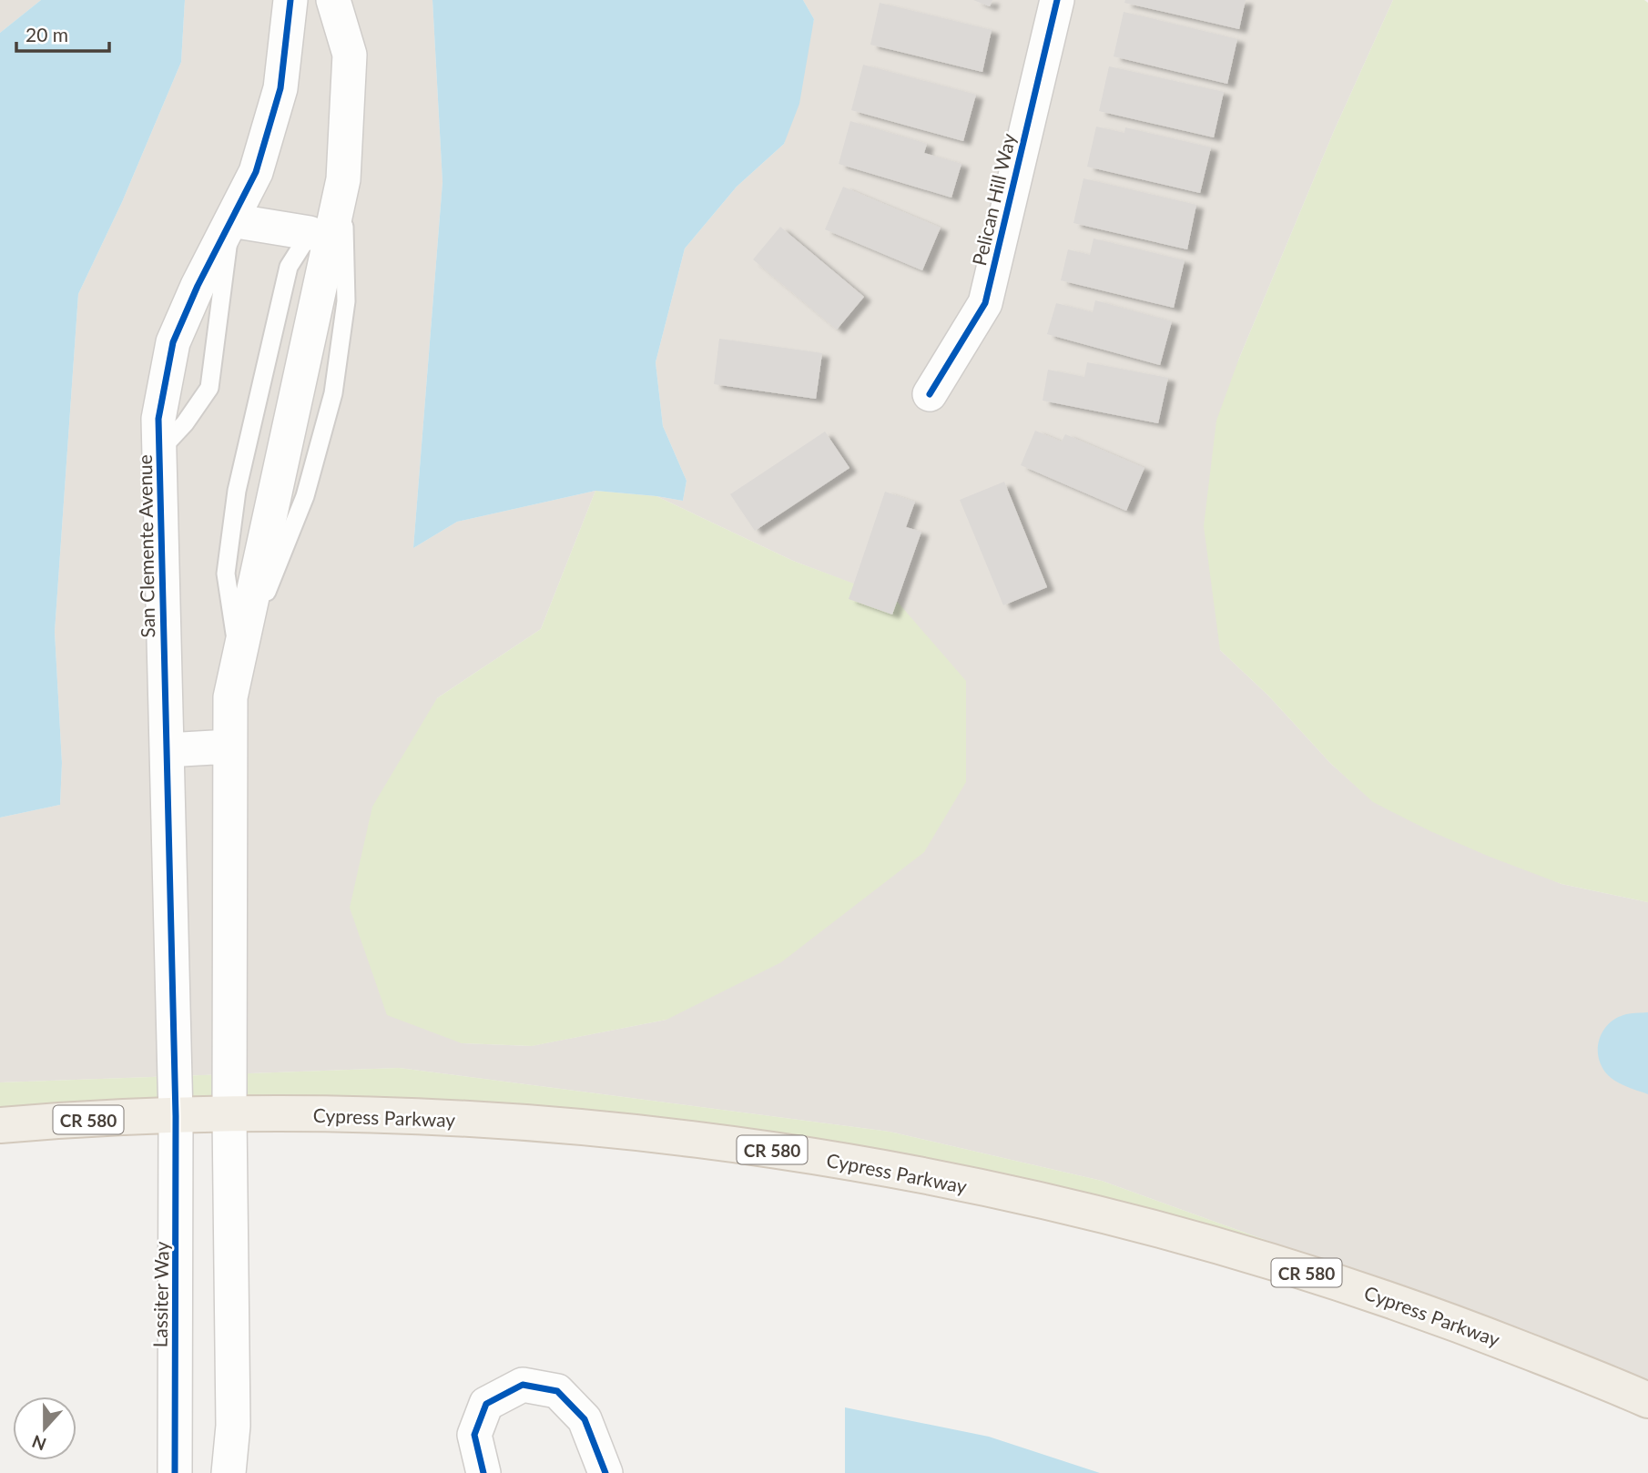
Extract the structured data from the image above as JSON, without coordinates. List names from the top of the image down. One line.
{"streets":{"main road":["Cypress Parkway","CR 580"],"street":["Pelican Hill Way","San Clemente Avenue","Lassiter Way"]},"crossings":[["San Clemente Avenue","Cypress Parkway"],["San Clemente Avenue","Lassiter Way"],["Cypress Parkway","Lassiter Way"]],"scale_bar":"20 m","north":"bottom"}
